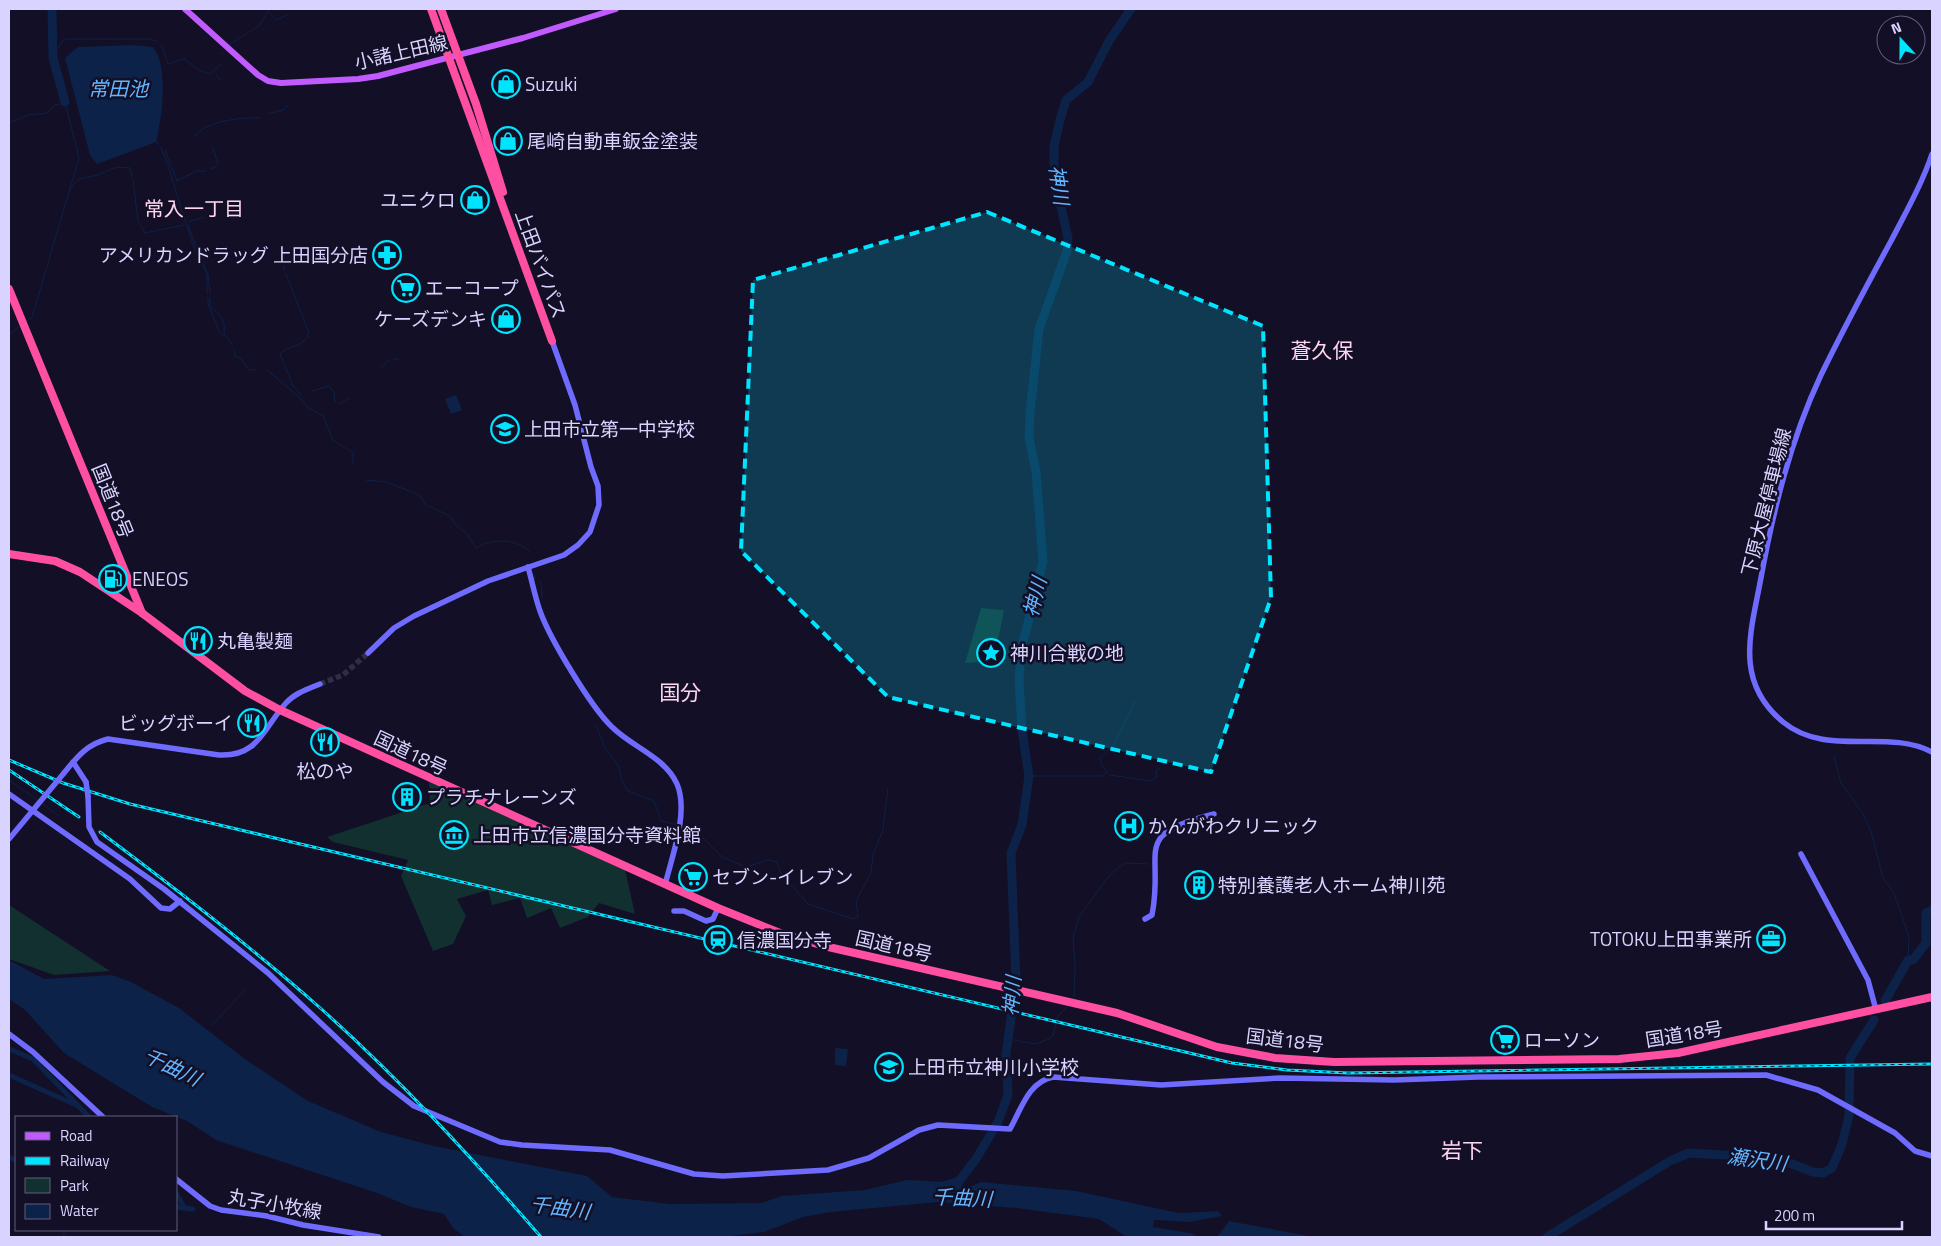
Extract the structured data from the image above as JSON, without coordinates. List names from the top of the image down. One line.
{"streets":{"highway":["上田バイパス","国道18号"],"main road":["小諸上田線"],"street":["下原大屋停車場線","丸子小牧線"]},"crossings":[["小諸上田線","上田バイパス"]],"districts":["常入一丁目","蒼久保","国分","岩下"],"water":["常田池","神川","千曲川","瀬沢川"],"places":{"shop":["Suzuki","尾崎自動車鈑金塗装","ユニクロ","ケーズデンキ"],"pharmacy":["アメリカンドラッグ 上田国分店"],"supermarket":["エーコープ","セブン-イレブン","ローソン"],"school or university":["上田市立第一中学校","上田市立神川小学校"],"fuel station":["ENEOS"],"restaurant":["丸亀製麺","ビッグボーイ","松のや"],"place":["神川合戦の地"],"building":["プラチナレーンズ","特別養護老人ホーム神川苑"],"hospital":["かんがわクリニック"],"museum":["上田市立信濃国分寺資料館"],"office":["TOTOKU上田事業所"],"station":["信濃国分寺"]},"legend":["Road","Railway","Park","Water"],"scale_bar":"200 m","north":"top"}
